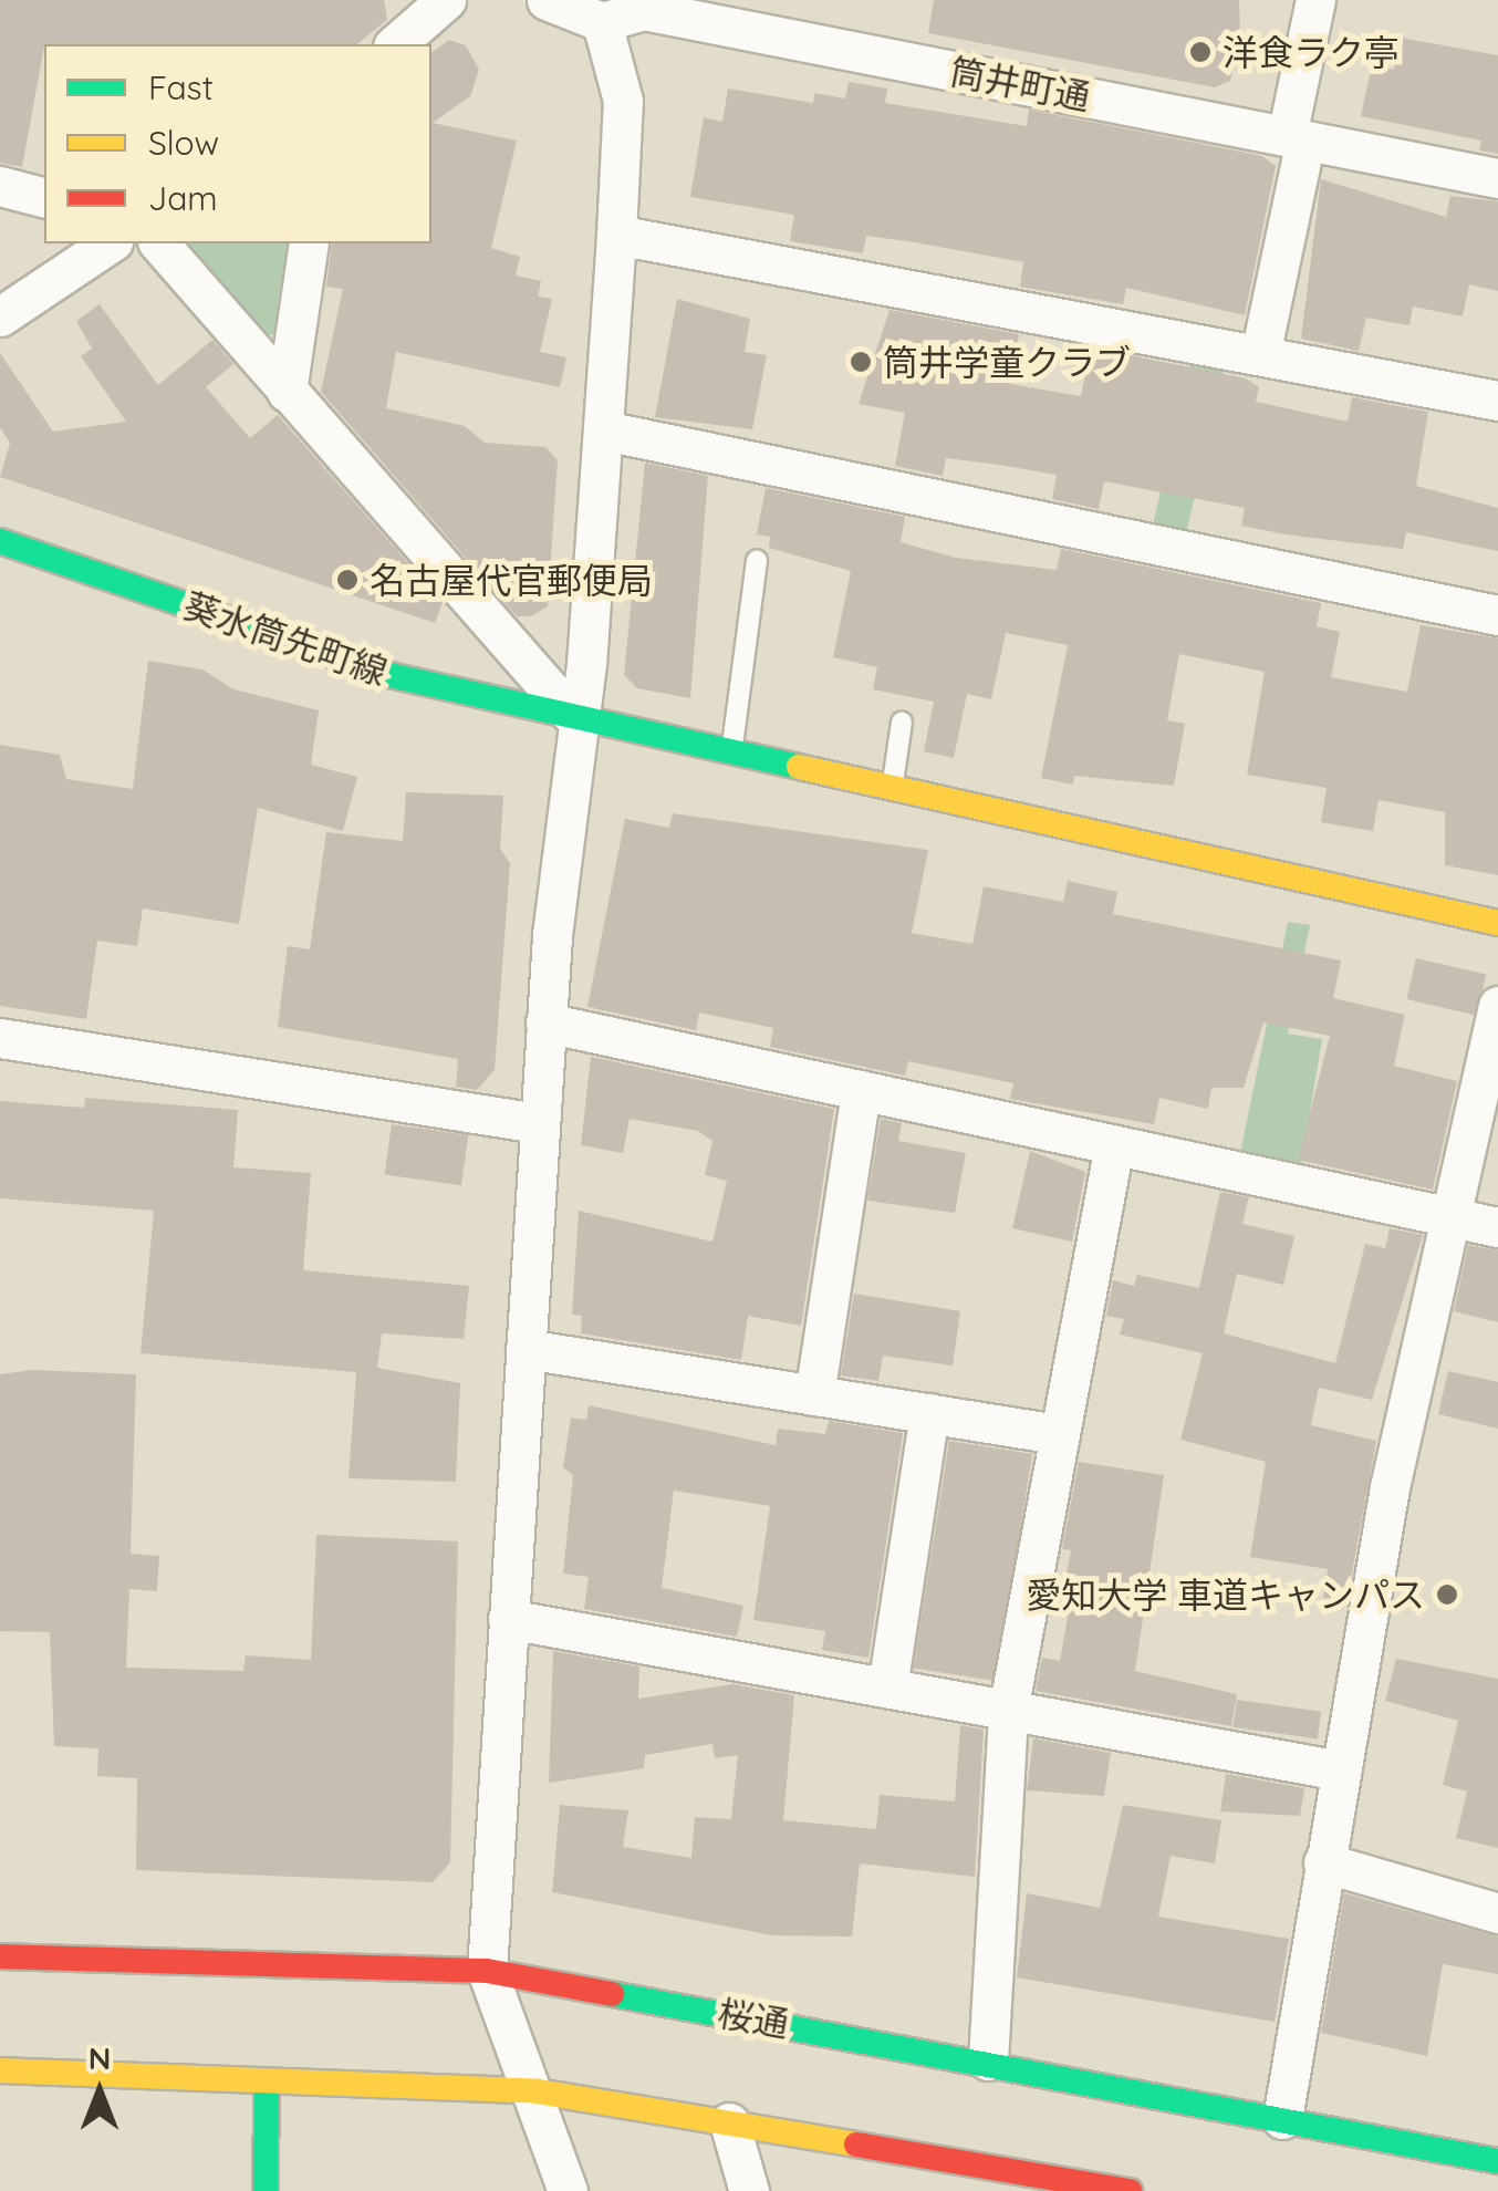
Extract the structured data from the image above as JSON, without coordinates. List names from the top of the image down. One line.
{"streets":{"street":["筒井町通","葵水筒先町線","桜通"]},"places":["洋食ラク亭","筒井学童クラブ","名古屋代官郵便局","愛知大学 車道キャンパス"],"legend":["Fast","Slow","Jam"],"north":"top"}
